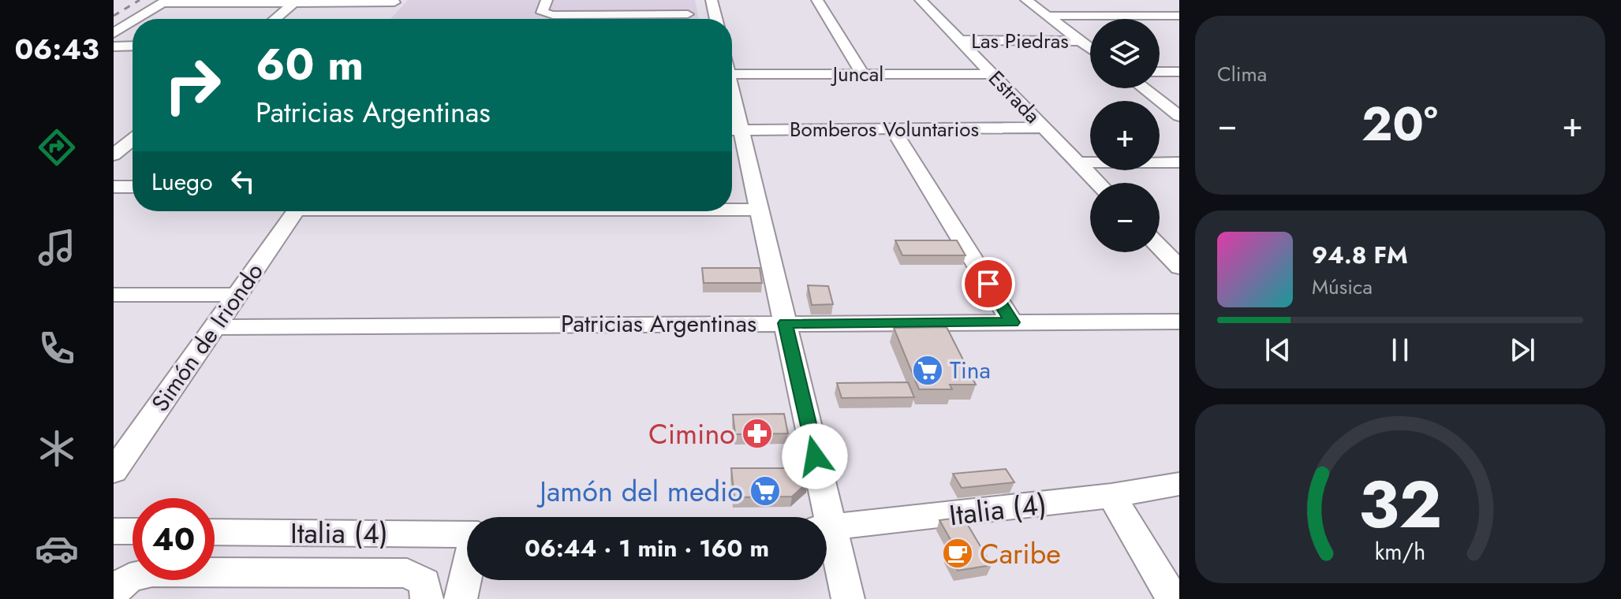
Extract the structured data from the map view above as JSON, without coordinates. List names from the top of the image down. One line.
{"streets":{"street":["Las Piedras","Juncal","Estrada","Bomberos Voluntarios","Patricias Argentinas","Simón de Iriondo","Italia (4)"]},"crossings":[["Las Piedras","Estrada"],["Juncal","Estrada"],["Estrada","Bomberos Voluntarios"],["Patricias Argentinas","Simón de Iriondo"]],"places":{"supermarket":["Tina","Jamón del medio"],"pharmacy":["Cimino"],"cafe":["Caribe"]},"page":{"tabs":"06:43","tile":"Clima","map_buttons":["+","−"],"turn":["60 m","Patricias Argentinas"],"heat":["−","20°","+"],"then":"Luego","song":["94.8 FM","Música"],"limit":"40","trip":"06:44 · 1 min · 160 m","gauge":["32","km/h"]}}
